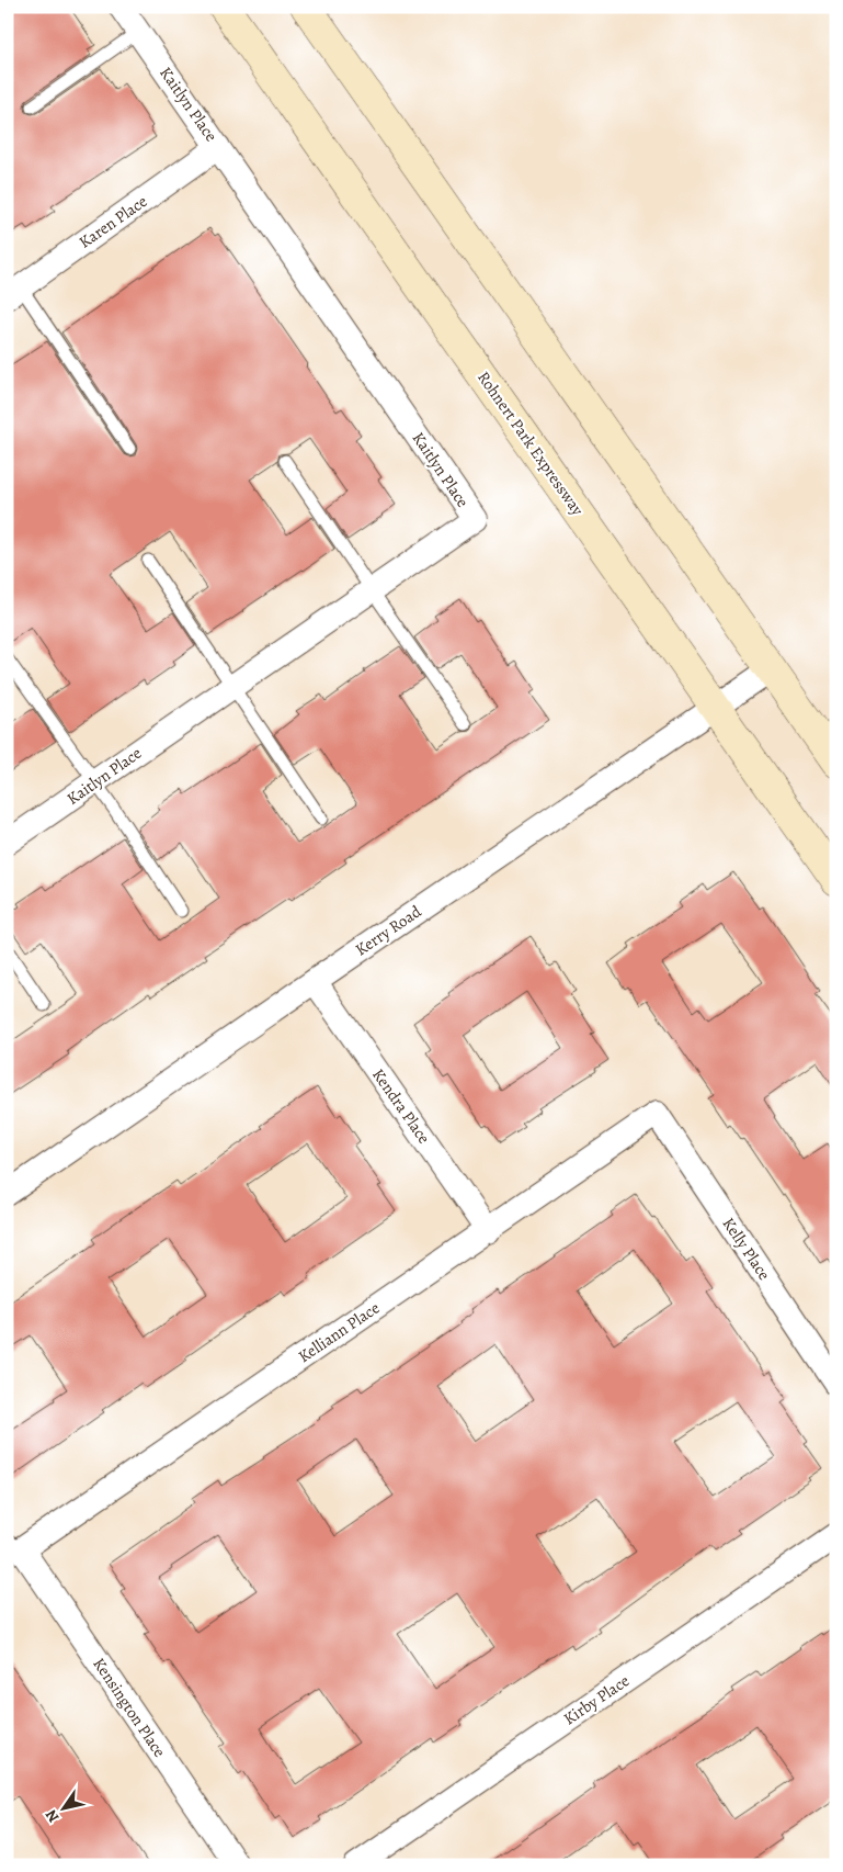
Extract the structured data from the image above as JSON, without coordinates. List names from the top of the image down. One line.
{"streets":{"main road":["Rohnert Park Expressway"],"street":["Kaitlyn Place","Karen Place","Kerry Road","Kendra Place","Kelly Place","Kelliann Place","Kirby Place","Kensington Place"]},"crossings":[["Kaitlyn Place","Karen Place"],["Rohnert Park Expressway","Kerry Road"],["Kerry Road","Kendra Place"],["Kendra Place","Kelliann Place"],["Kelly Place","Kelliann Place"],["Kelliann Place","Kensington Place"]],"north":"bottom left"}
